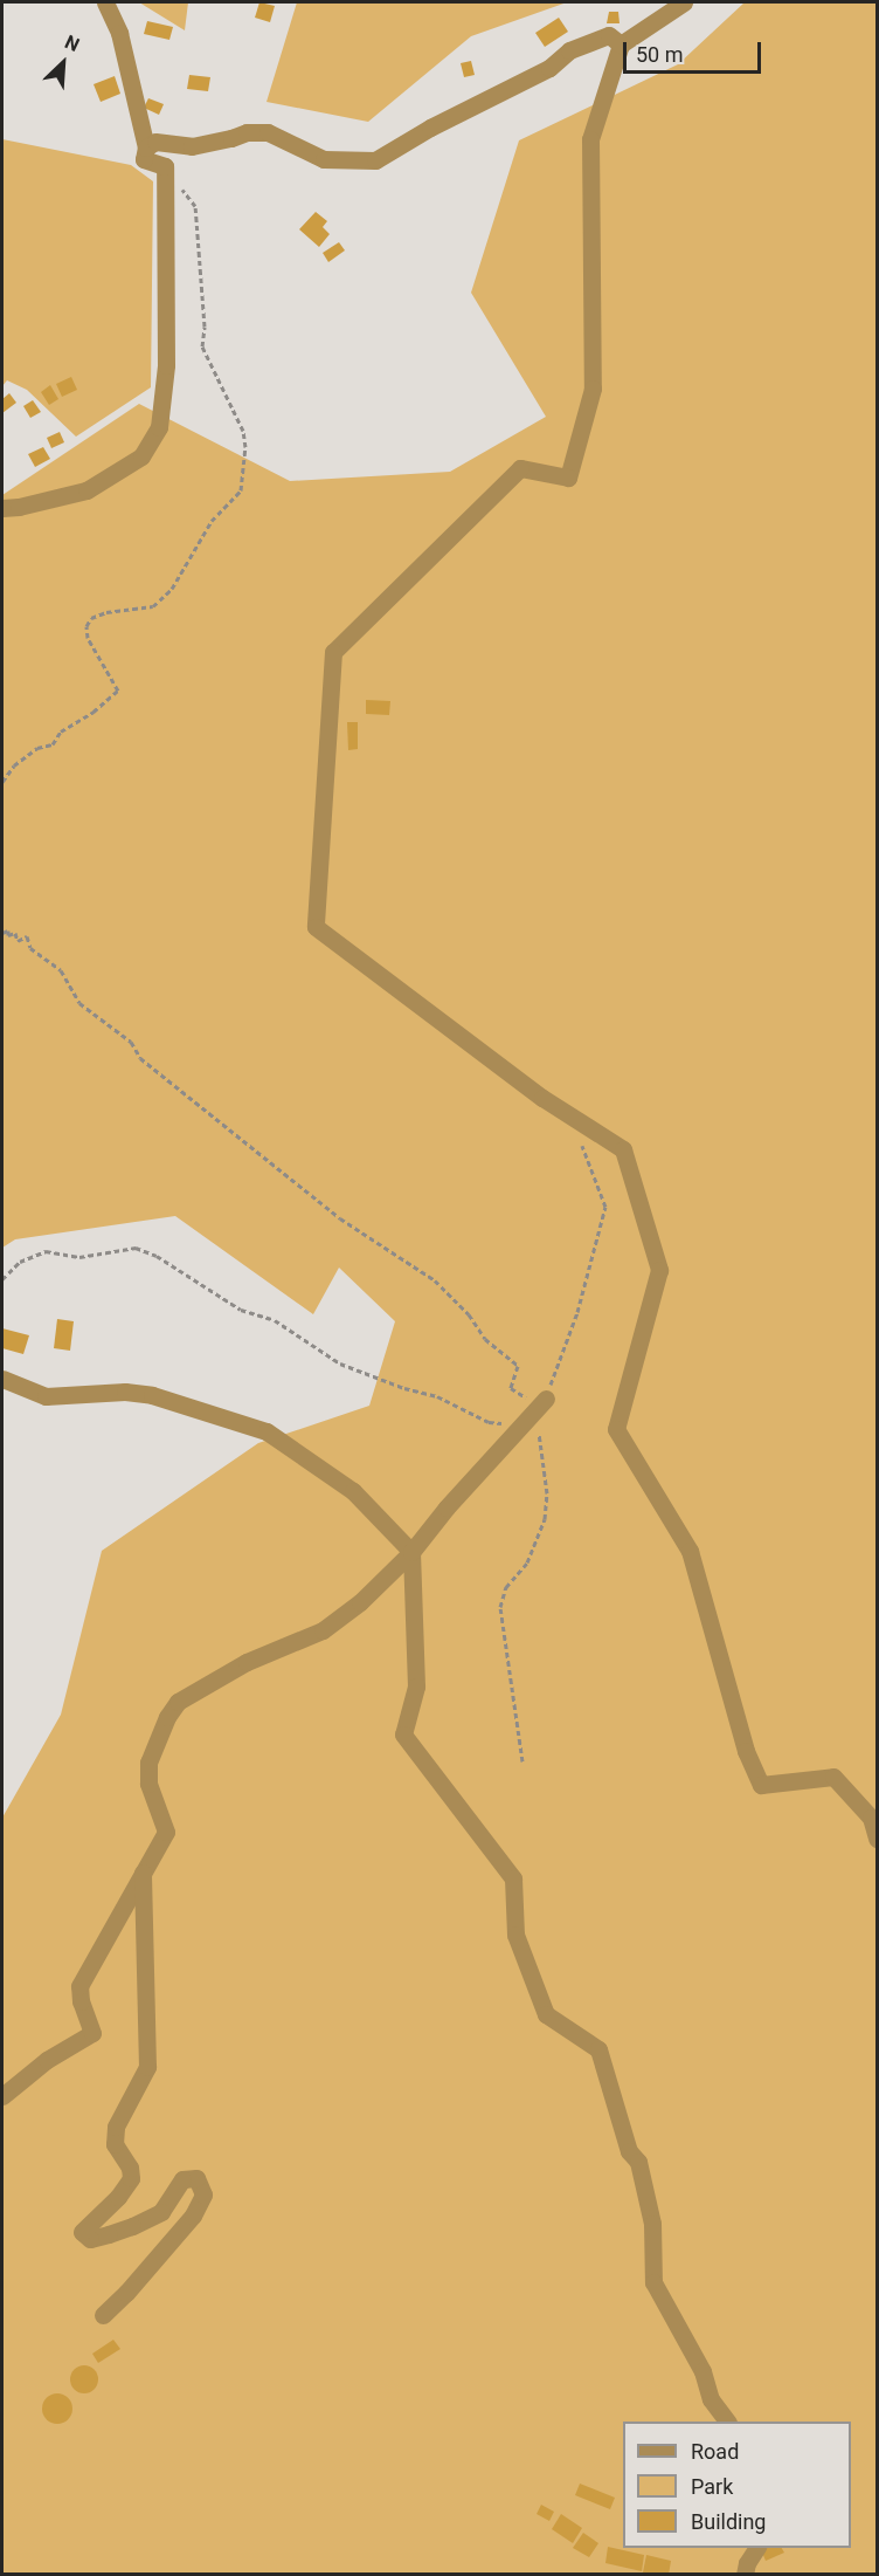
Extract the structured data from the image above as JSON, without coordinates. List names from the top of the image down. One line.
{"legend":["Road","Park","Building"],"scale_bar":"50 m","north":"top right"}
